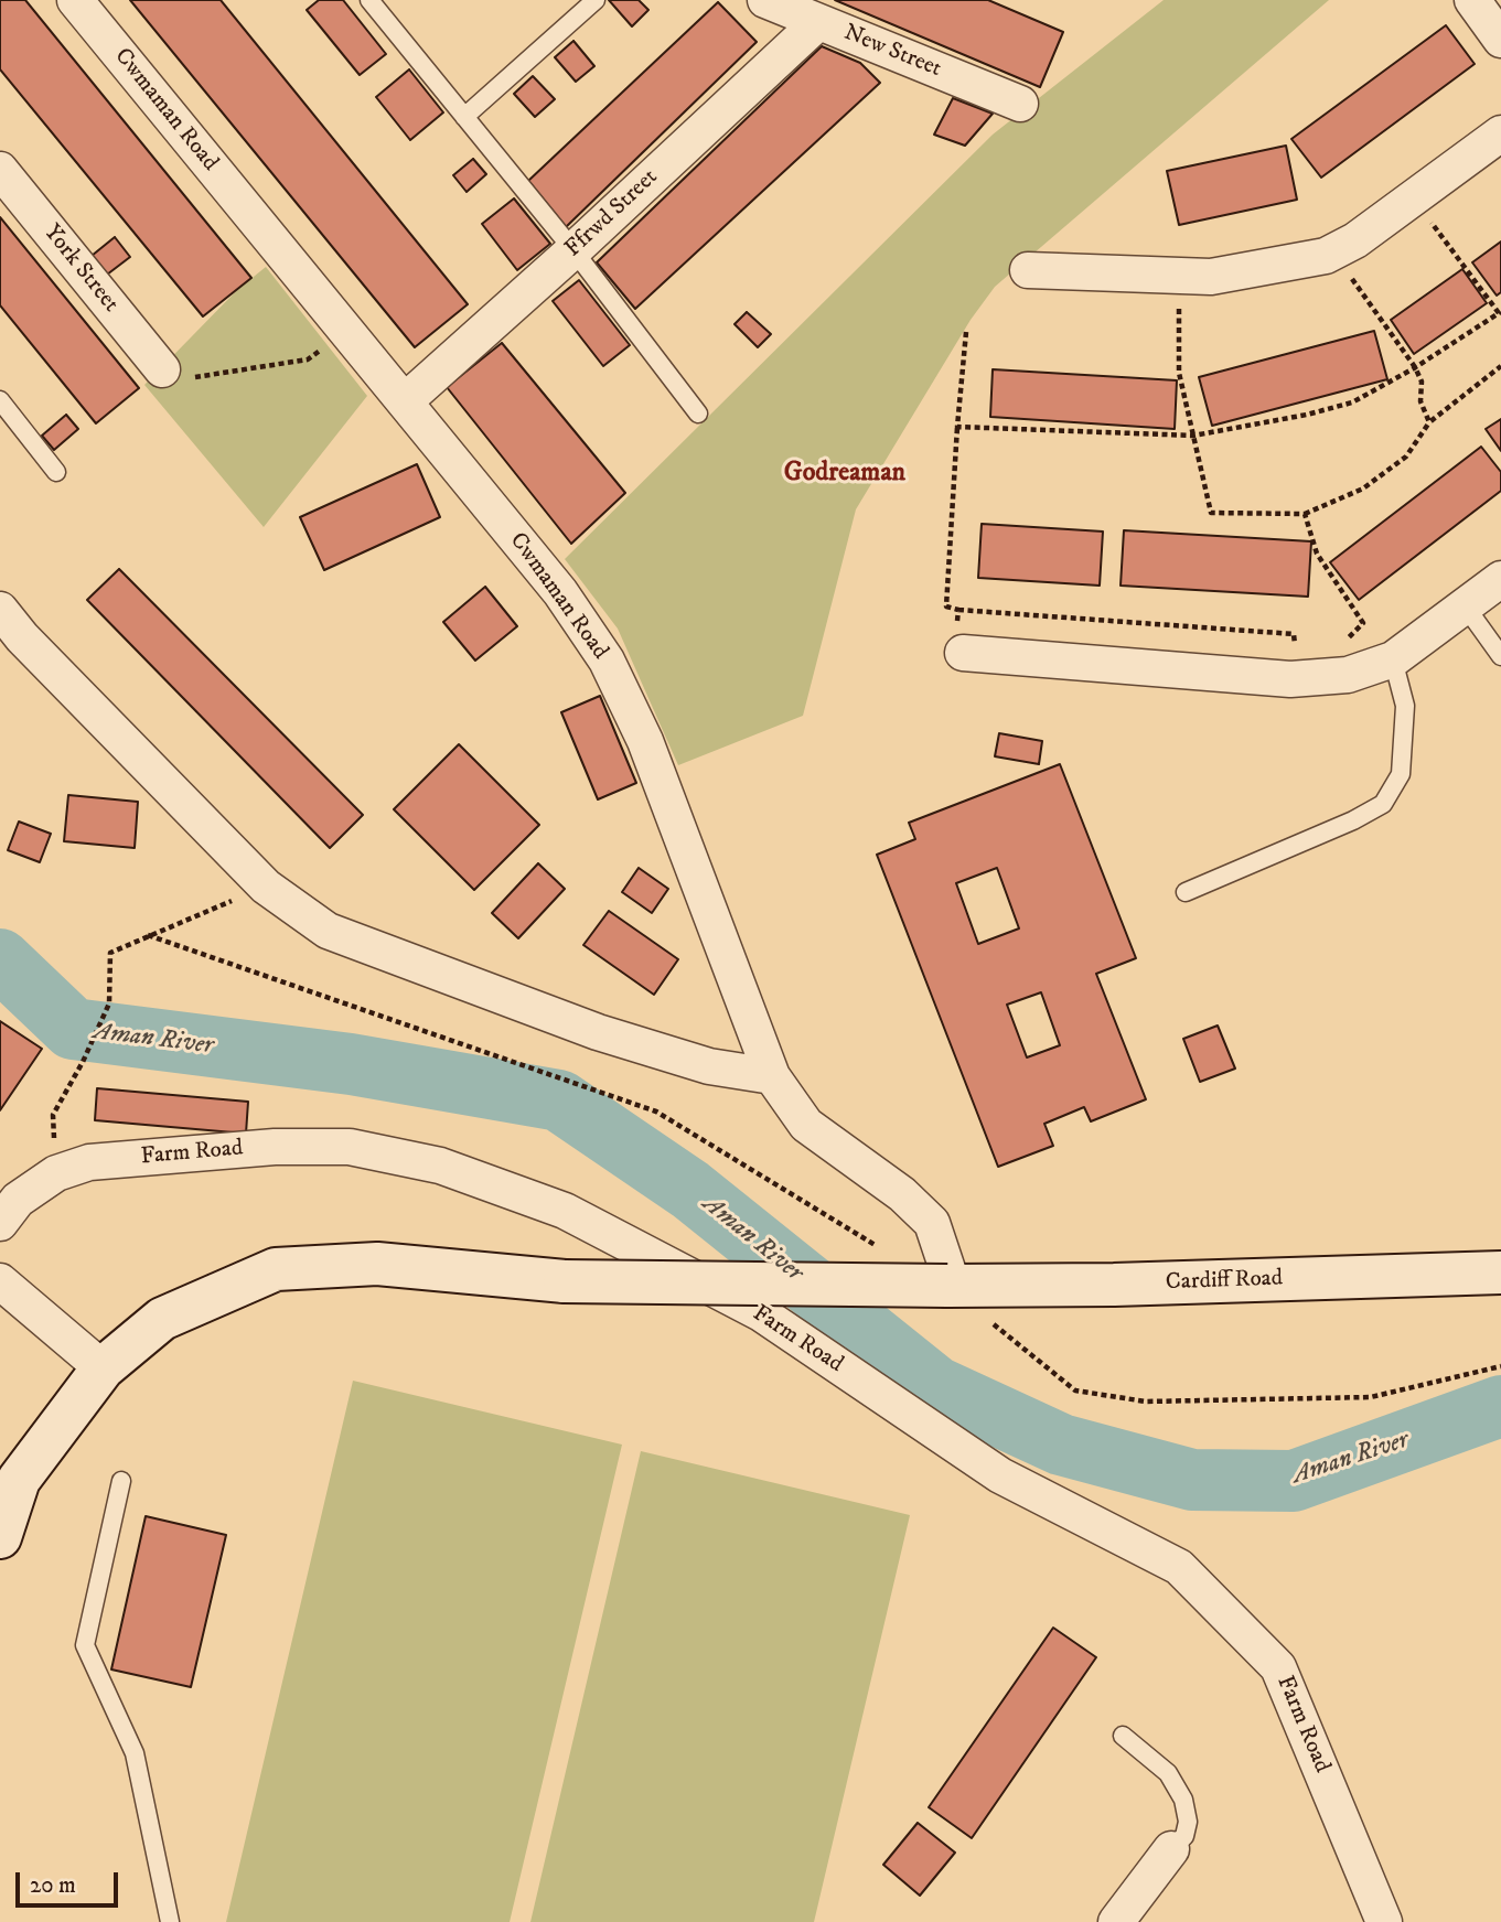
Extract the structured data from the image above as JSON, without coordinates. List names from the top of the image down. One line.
{"streets":{"main road":["Cardiff Road"],"street":["New Street","Cwmaman Road","Ffrwd Street","York Street","Farm Road"]},"crossings":[["New Street","Ffrwd Street"],["Cwmaman Road","Ffrwd Street"],["Cwmaman Road","Cardiff Road"]],"districts":["Godreaman"],"water":["Aman River"],"scale_bar":"20 m"}
